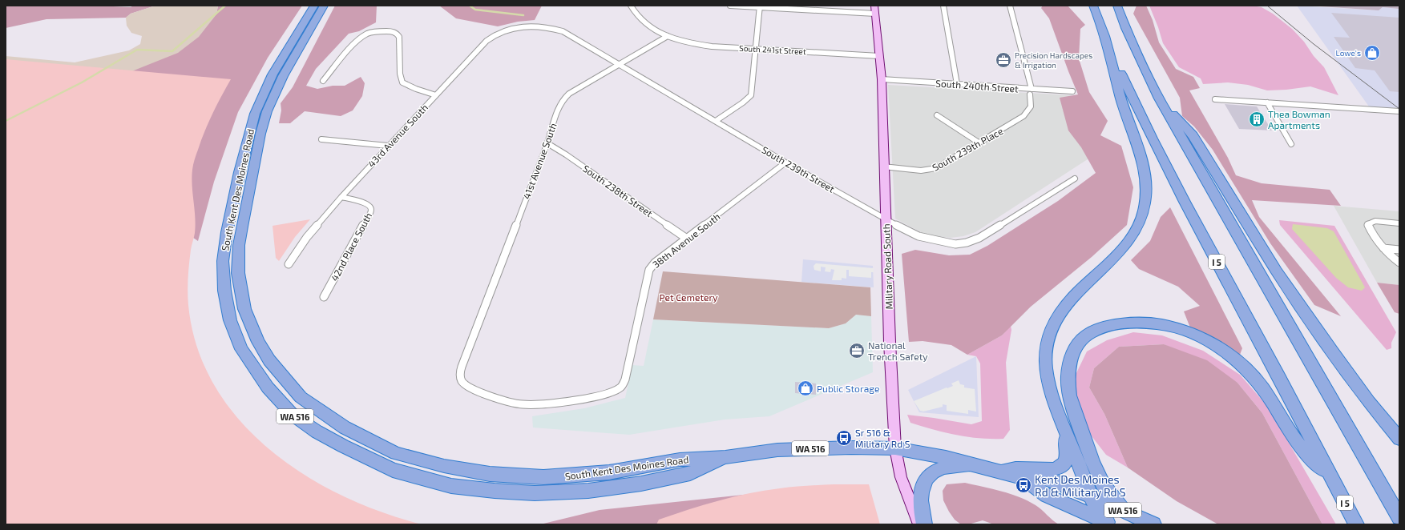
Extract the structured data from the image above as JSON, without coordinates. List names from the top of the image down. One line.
{"streets":{"highway":["South Kent Des Moines Road","I 5","WA 516"],"main road":["Military Road South"],"street":["South 241st Street","South 240th Street","43rd Avenue South","South 239th Place","41st Avenue South","South 239th Street","South 238th Street","38th Avenue South","42nd Place South"]},"crossings":[["South 241st Street","41st Avenue South"],["South 241st Street","Military Road South"],["South 240th Street","South 239th Place"],["South 240th Street","Military Road South"],["43rd Avenue South","South 239th Street"],["43rd Avenue South","42nd Place South"],["South 239th Place","Military Road South"],["41st Avenue South","South 239th Street"],["41st Avenue South","South 238th Street"],["41st Avenue South","38th Avenue South"],["South 239th Street","38th Avenue South"],["South 239th Street","Military Road South"],["South Kent Des Moines Road","Military Road South"],["South 238th Street","38th Avenue South"]],"parks":["Pet Cemetery"],"places":{"shop":["Lowe's","Public Storage"],"office":["Precision Hardscapes & Irrigation","National Trench Safety"],"building":["Thea Bowman Apartments"],"bus stop":["Sr 516 & Military Rd S","Kent Des Moines Rd & Military Rd S"]}}
